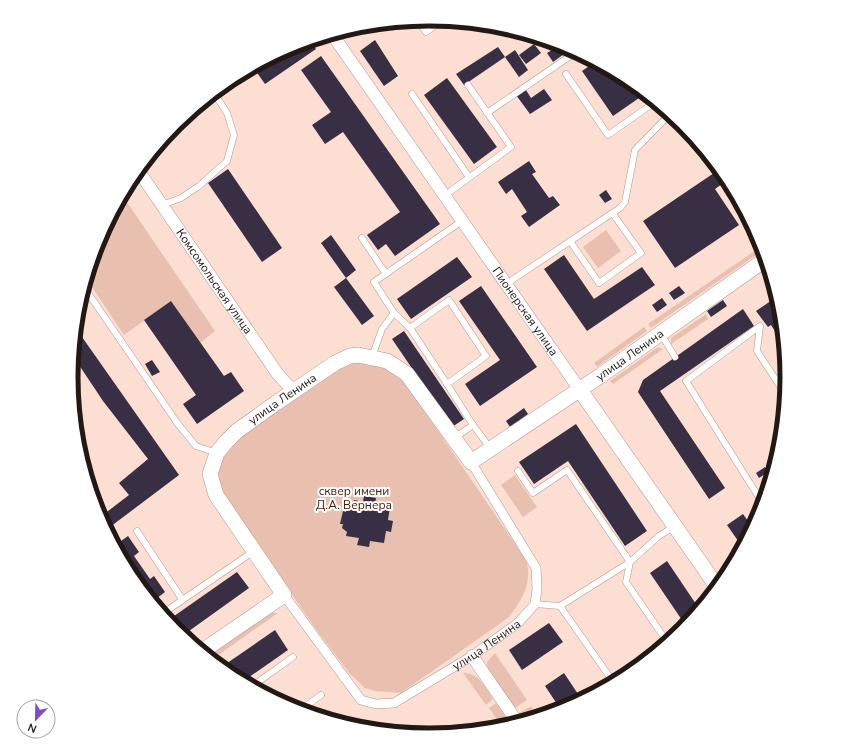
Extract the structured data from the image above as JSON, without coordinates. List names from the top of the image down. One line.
{"streets":{"street":["Комсомольская улица","Пионерская улица","улица Ленина"]},"crossings":[["Комсомольская улица","улица Ленина"],["Пионерская улица","улица Ленина"]],"parks":["сквер имени Д.А. Вернера"],"north":"bottom left"}
